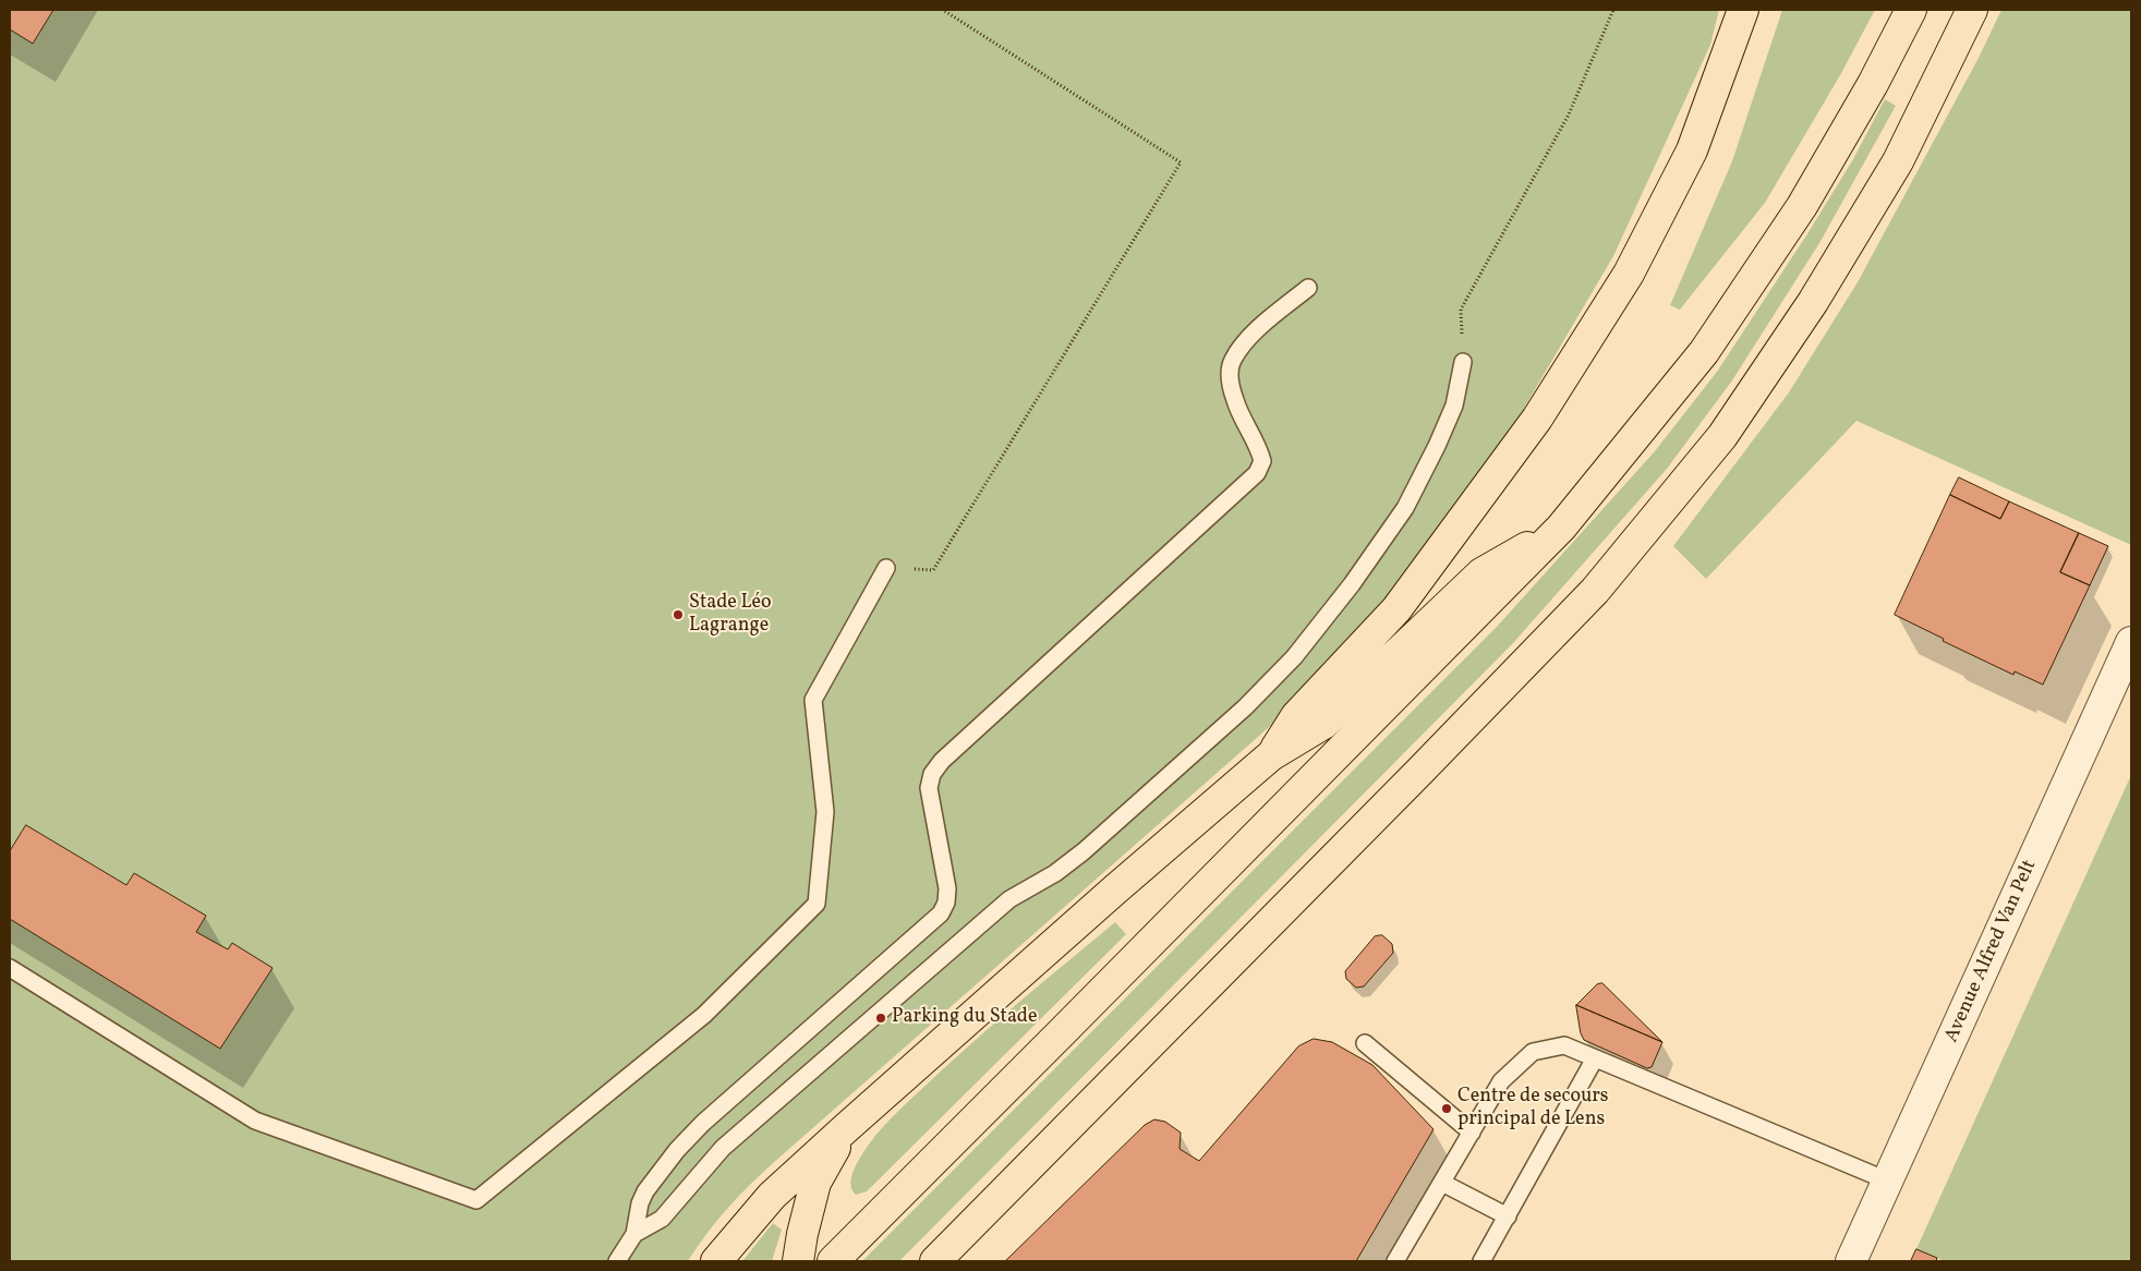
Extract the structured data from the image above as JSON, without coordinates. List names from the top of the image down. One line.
{"streets":{"street":["Avenue Alfred Van Pelt"]},"places":["Stade Léo Lagrange","Parking du Stade","Centre de secours principal de Lens"]}
